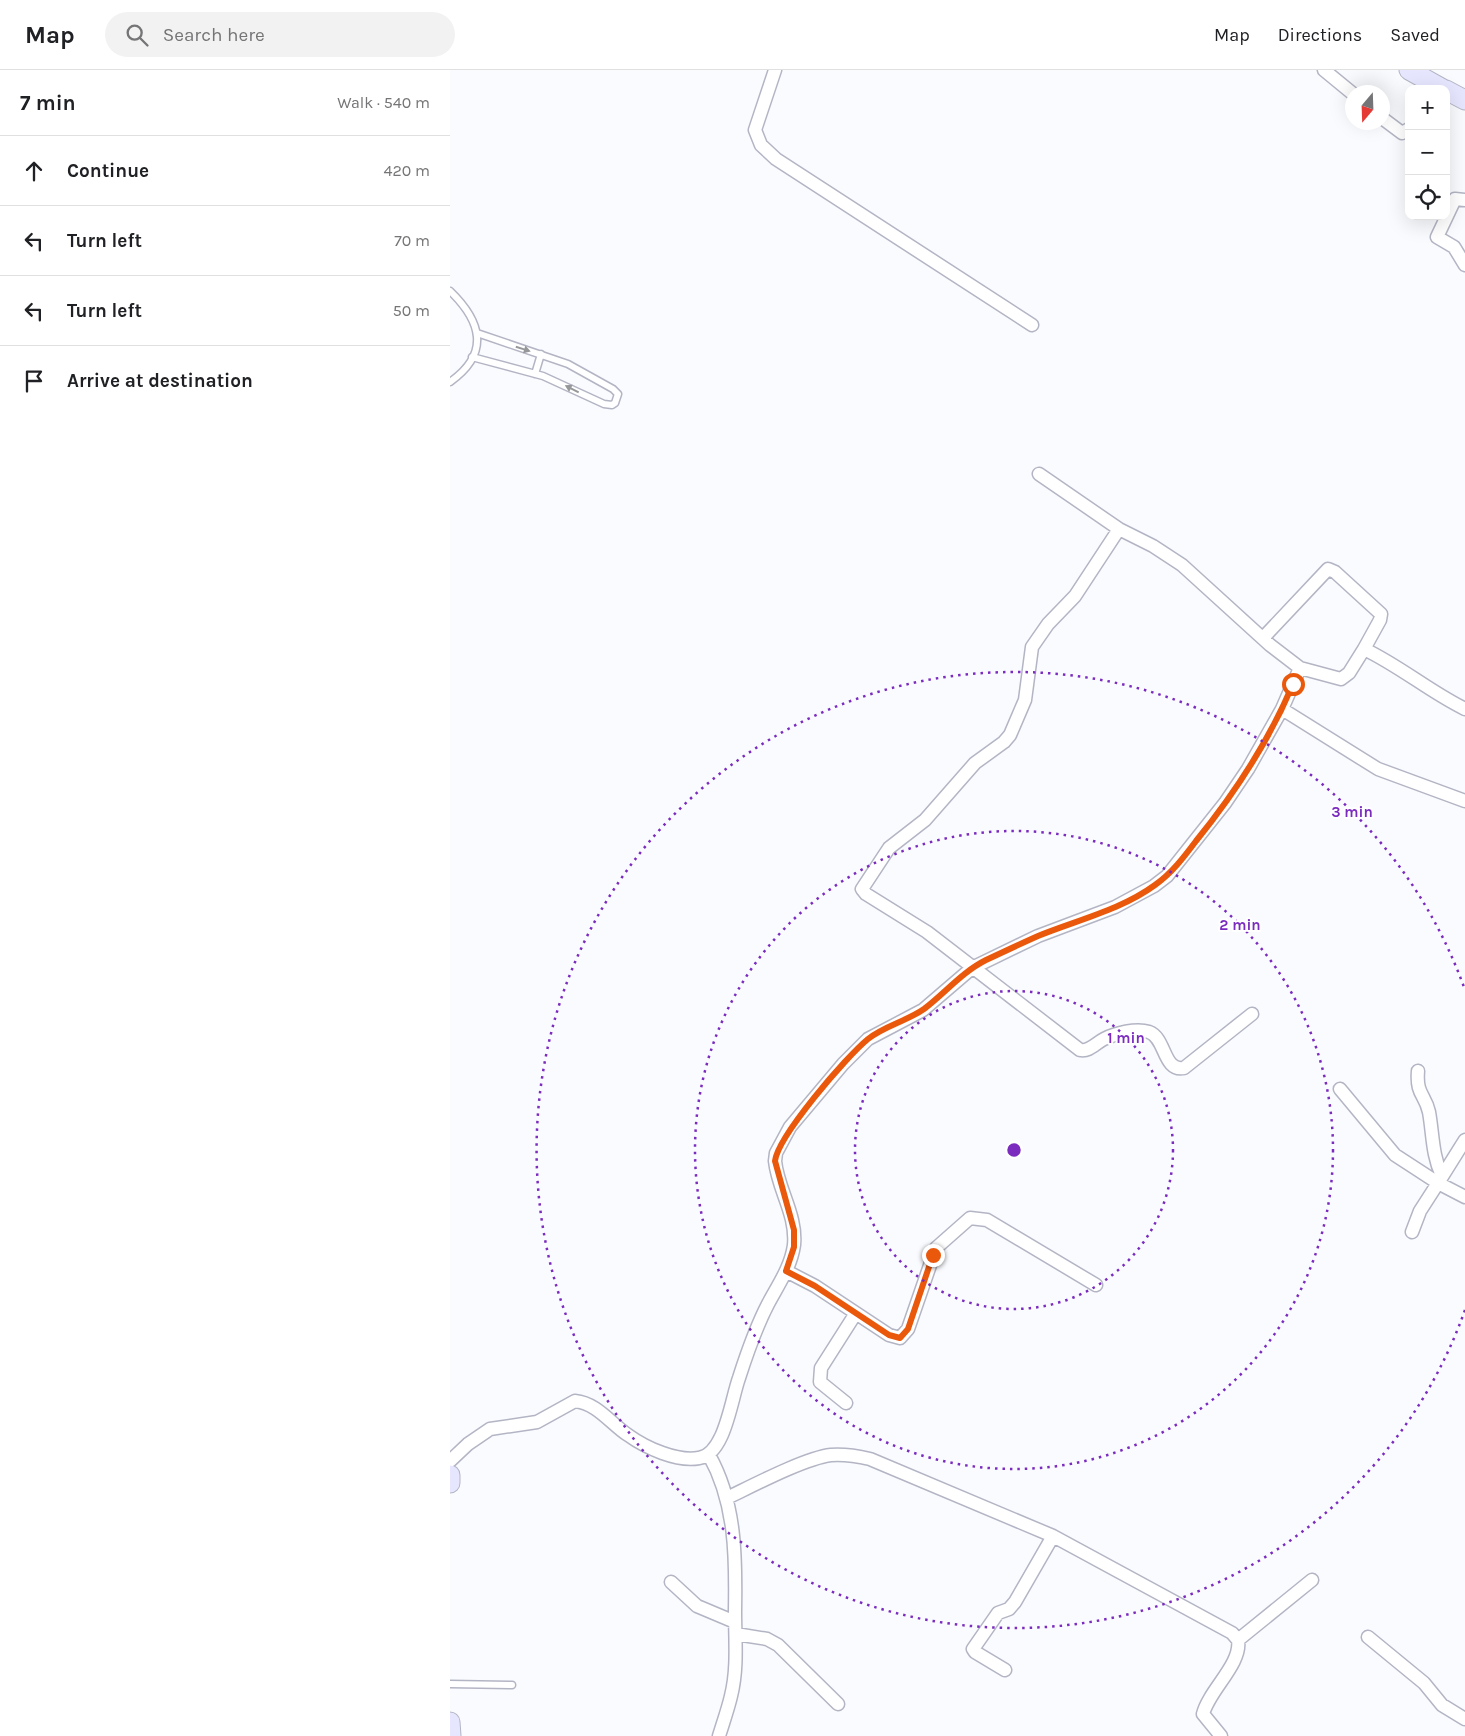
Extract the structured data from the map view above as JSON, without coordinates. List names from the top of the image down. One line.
{"north":"bottom","page":{"header":"Map","search":"Search here","nav":["Map","Directions","Saved"],"heading":["7 min","Walk · 540 m"],"map_buttons":["+","−"],"list":[["Continue","420 m"],["Turn left","70 m"],["Turn left","50 m"],"Arrive at destination"]},"rings":["3 min","2 min","1 min"]}
